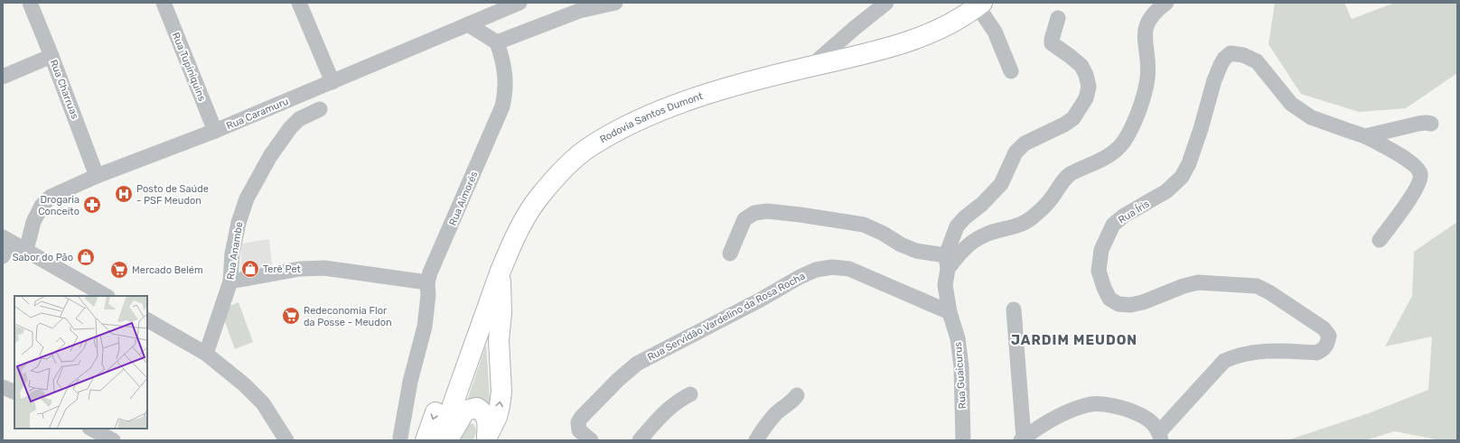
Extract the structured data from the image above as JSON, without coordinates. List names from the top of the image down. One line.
{"streets":{"highway":["Rodovia Santos Dumont"],"street":["Rua Tupiniquins","Rua Charruas","Rua Caramuru","Rua Aimorés","Rua Íris","Rua Anambe","Rua Servidão Vardelino da Rosa Rocha","Rua Guaicurus"]},"crossings":[["Rua Tupiniquins","Rua Caramuru"],["Rua Charruas","Rua Caramuru"],["Rua Servidão Vardelino da Rosa Rocha","Rua Guaicurus"]],"districts":["JARDIM MEUDON"],"places":{"hospital":["Posto de Saúde - PSF Meudon"],"pharmacy":["Drogaria Conceito"],"shop":["Sabor do Pão","Terê Pet"],"supermarket":["Mercado Belém","Redeconomia Flor da Posse - Meudon"]}}
